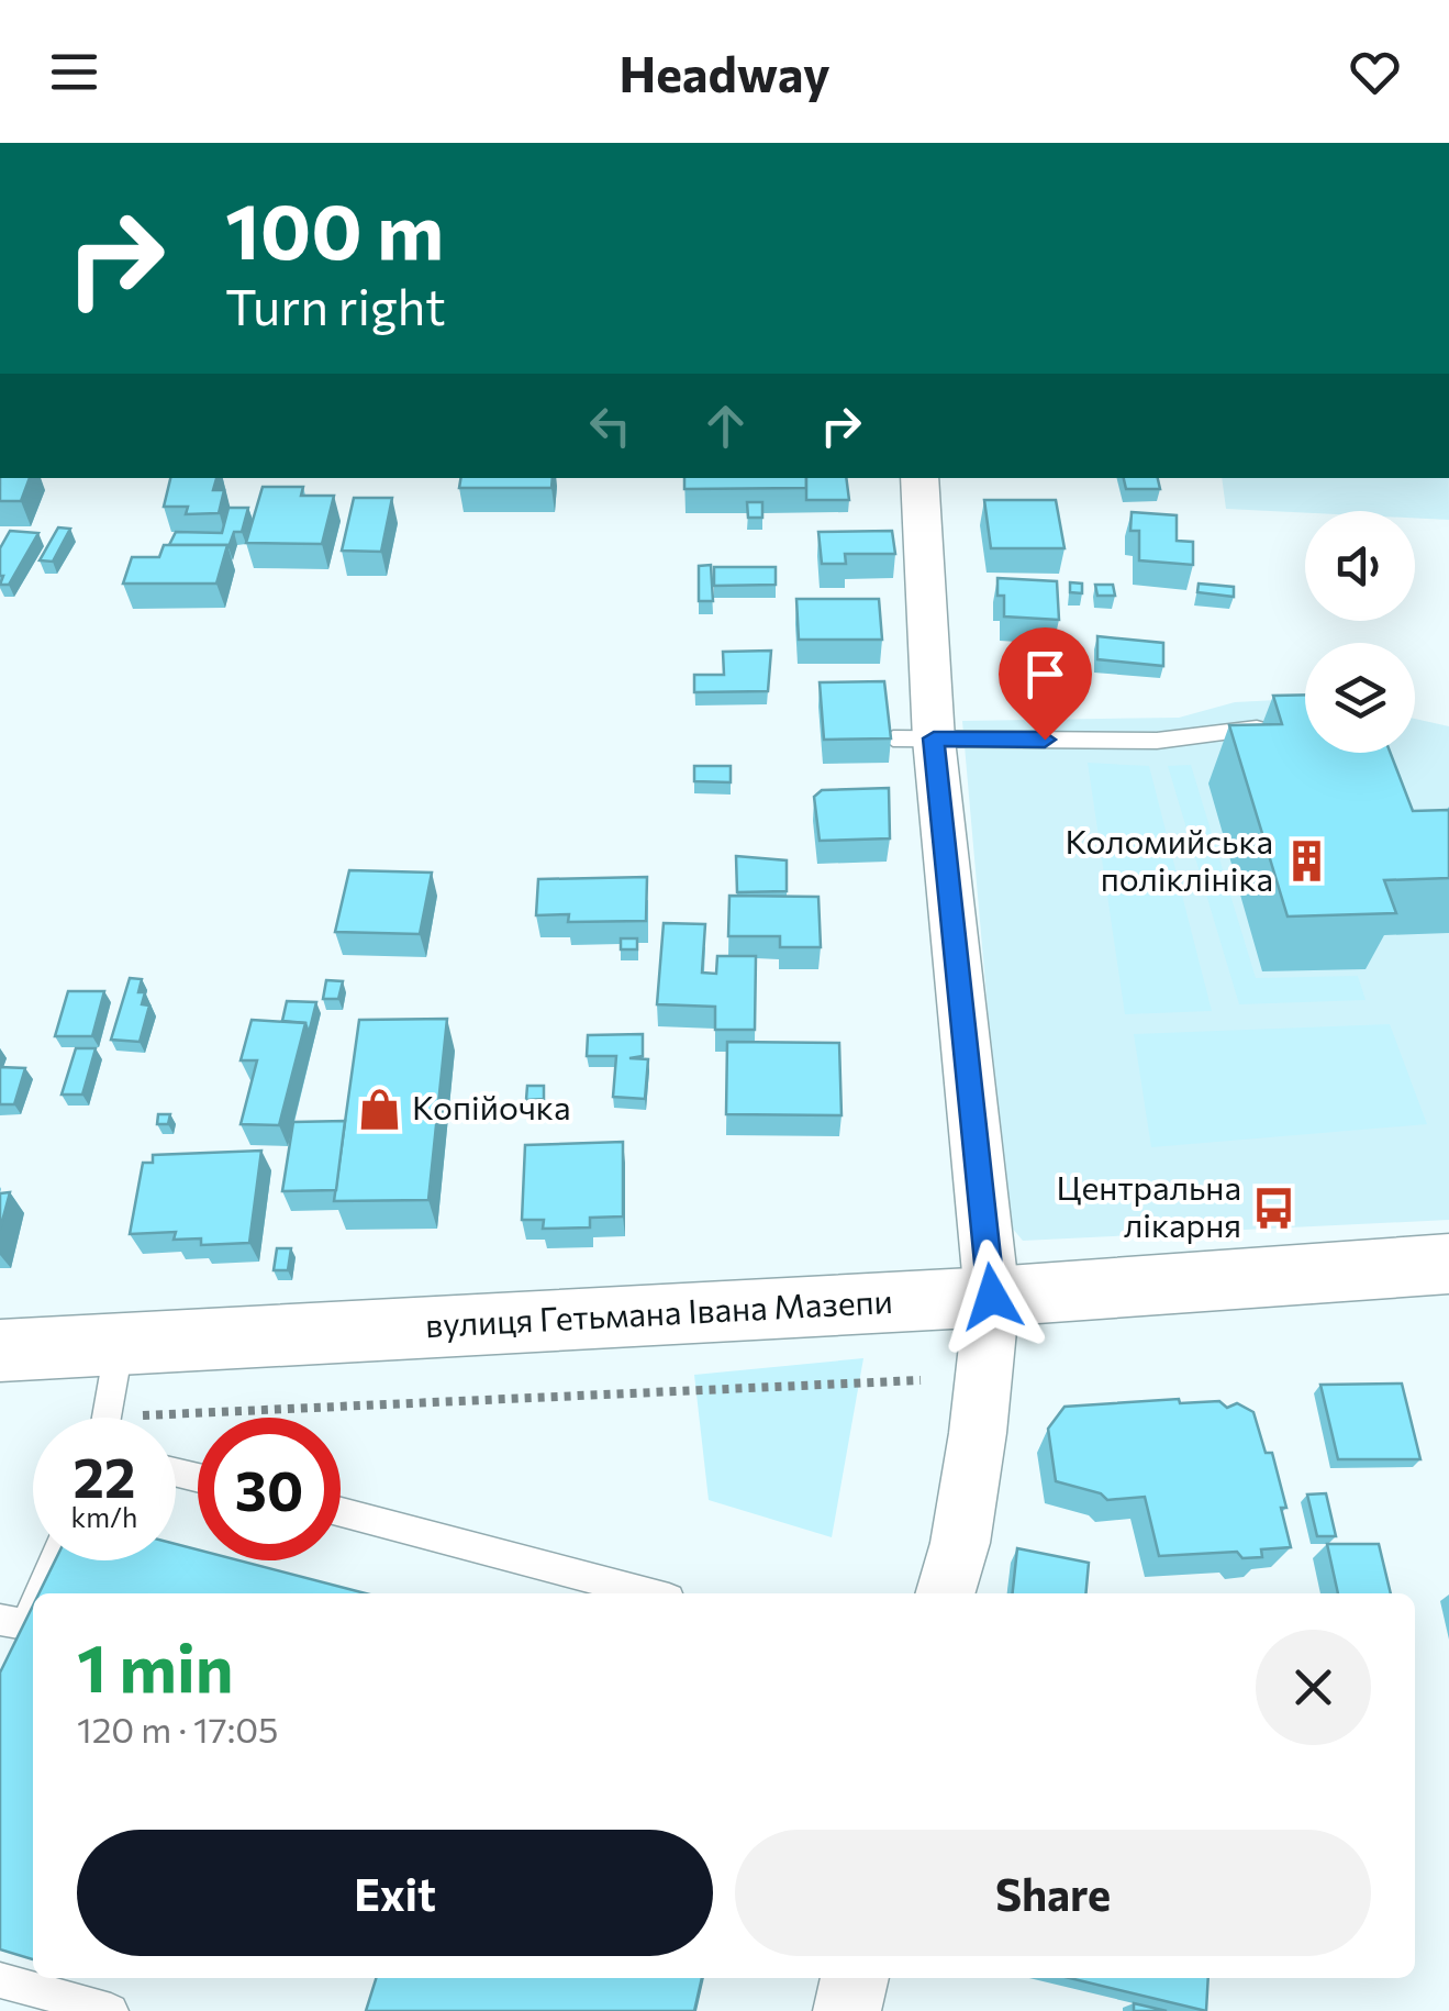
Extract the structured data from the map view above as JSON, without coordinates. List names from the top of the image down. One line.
{"streets":{"main road":["вулиця Гетьмана Івана Мазепи"]},"places":{"building":["Коломийська поліклініка"],"shop":["Копійочка"],"bus stop":["Центральна лікарня"]},"page":{"header":"Headway","turn":["100 m","Turn right"],"speed":"22 km/h","limit":"30","heading":["1 min","120 m · 17:05"],"buttons":["Exit","Share"]}}
